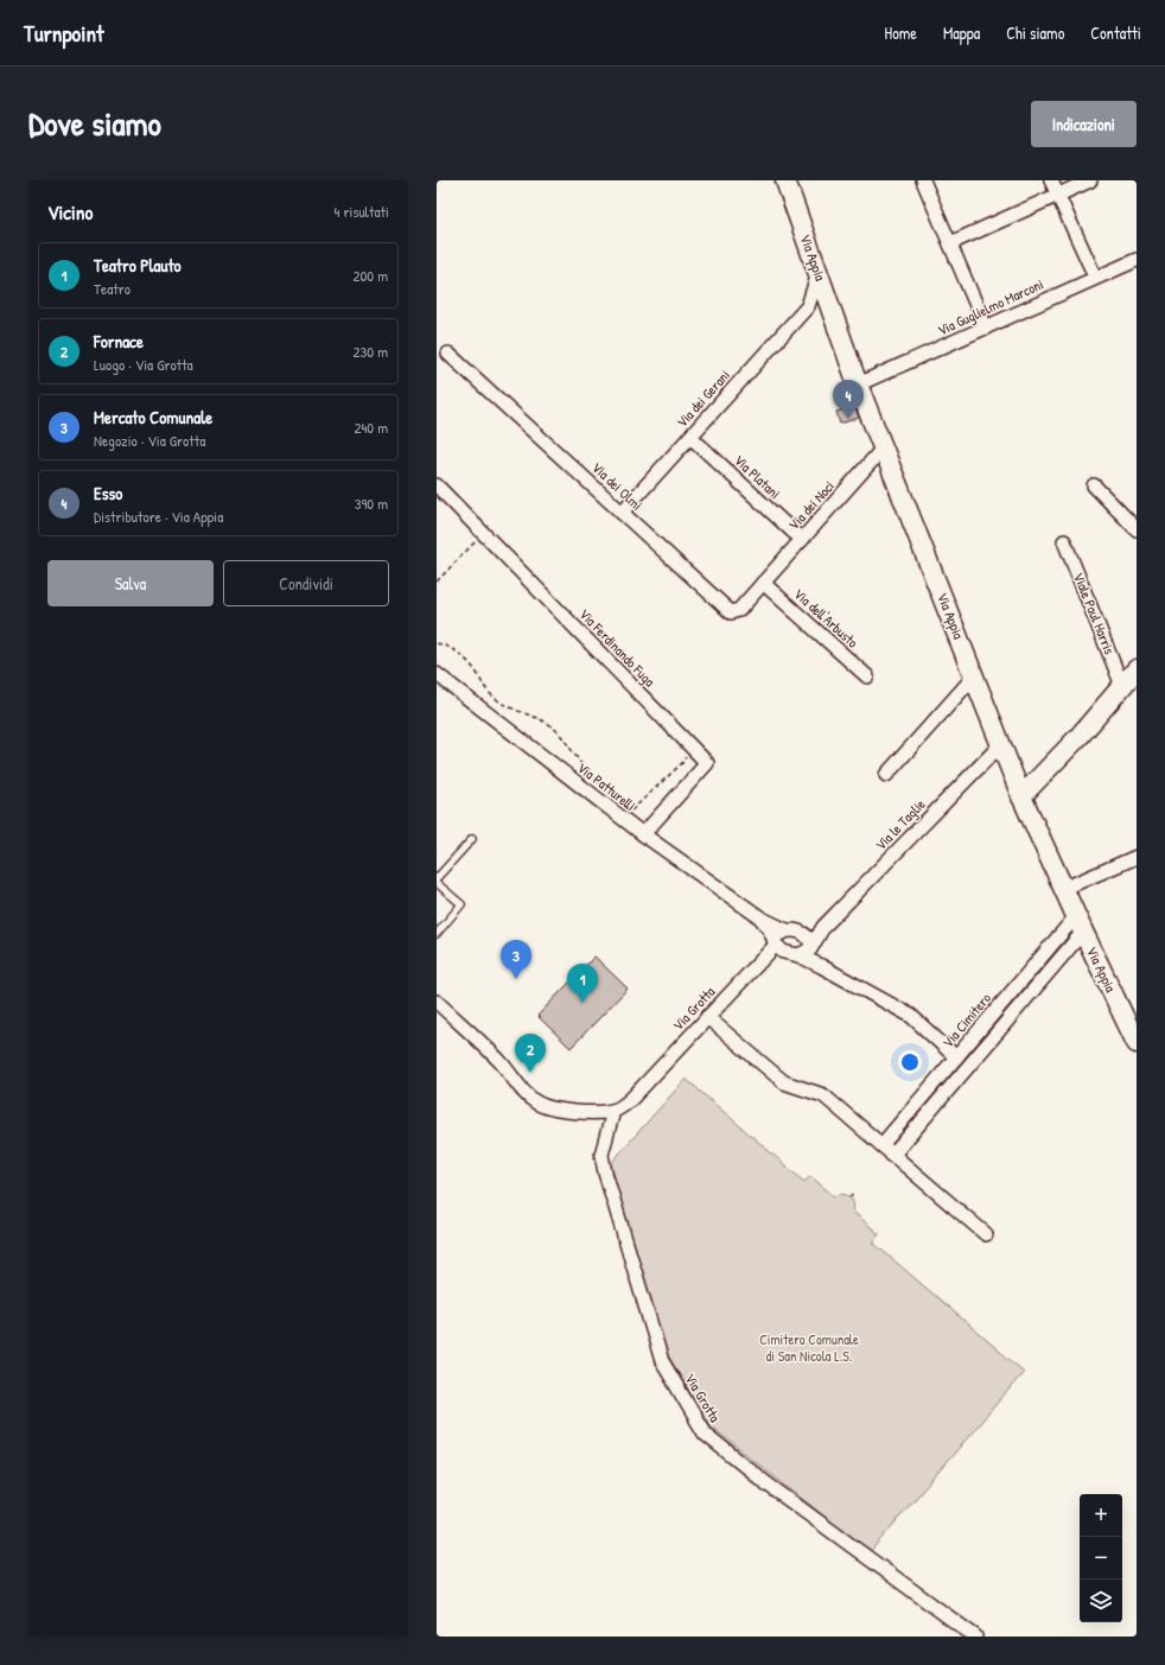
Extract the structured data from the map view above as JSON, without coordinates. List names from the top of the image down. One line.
{"streets":{"street":["Via Appia","Via Guglielmo Marconi","Via dei Gerani","Via Platani","Via dei Olmi","Via dei Noci","Viale Paul Harris","Via dell'Arbusto","Via Ferdinando Fuga","Via Patturelli","Via le Taglie","Via Grotta","Via Cimitero"]},"crossings":[["Via Appia","Via Guglielmo Marconi"],["Via Appia","Via dei Gerani"],["Via Appia","Via dei Noci"],["Via Appia","Via le Taglie"],["Via Appia","Via Cimitero"],["Via dei Gerani","Via Platani"],["Via dei Gerani","Via dei Olmi"],["Via Platani","Via dei Noci"],["Via dei Olmi","Via dei Noci"],["Via dei Olmi","Via dell'Arbusto"],["Via dei Noci","Via dell'Arbusto"],["Via Ferdinando Fuga","Via Patturelli"],["Via Patturelli","Via le Taglie"],["Via Patturelli","Via Grotta"],["Via Patturelli","Via Cimitero"]],"parks":["Cimitero Comunale di San Nicola L.S."],"page":{"header":"Turnpoint","nav":["Home","Mappa","Chi siamo","Contatti"],"title":"Dove siamo","buttons":["Indicazioni",["Salva","Condividi"]],"heading":["Vicino","4 risultati"],"list":[{"mark":"1","name":"Teatro Plauto","note":"Teatro","value":"200 m"},{"mark":"2","name":"Fornace","note":"Luogo · Via Grotta","value":"230 m"},{"mark":"3","name":"Mercato Comunale","note":"Negozio · Via Grotta","value":"240 m"},{"mark":"4","name":"Esso","note":"Distributore · Via Appia","value":"390 m"}],"pins":["4","3","1","2"],"map_buttons":["+","−"]}}
